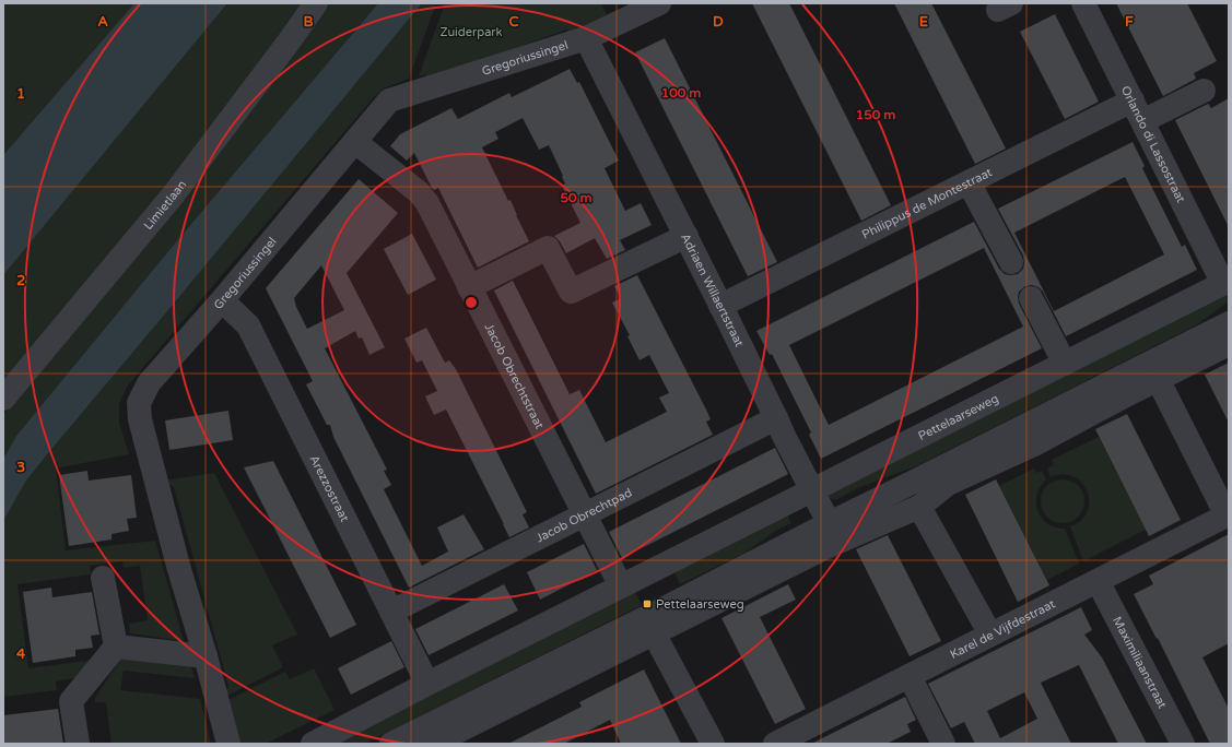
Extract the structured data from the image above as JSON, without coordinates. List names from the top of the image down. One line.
{"streets":{"street":["Gregoriussingel","Orlando di Lassostraat","Philippus de Montestraat","Limietlaan","Adriaen Willaertstraat","Jacob Obrechtstraat","Pettelaarseweg","Arezzostraat","Jacob Obrechtpad","Karel de Vijfdestraat","Maximiliaanstraat"]},"crossings":[["Gregoriussingel","Adriaen Willaertstraat"],["Gregoriussingel","Jacob Obrechtstraat"],["Gregoriussingel","Arezzostraat"],["Orlando di Lassostraat","Philippus de Montestraat"],["Orlando di Lassostraat","Pettelaarseweg"],["Philippus de Montestraat","Adriaen Willaertstraat"],["Adriaen Willaertstraat","Pettelaarseweg"],["Adriaen Willaertstraat","Jacob Obrechtpad"],["Jacob Obrechtstraat","Pettelaarseweg"],["Jacob Obrechtstraat","Jacob Obrechtpad"],["Pettelaarseweg","Arezzostraat"],["Arezzostraat","Jacob Obrechtpad"],["Karel de Vijfdestraat","Maximiliaanstraat"]],"parks":["Zuiderpark"],"places":{"transit":["Pettelaarseweg"]},"grid":{"columns":["A","B","C","D","E","F"],"rows":["1","2","3","4"]},"rings":["100 m","150 m","50 m"]}
